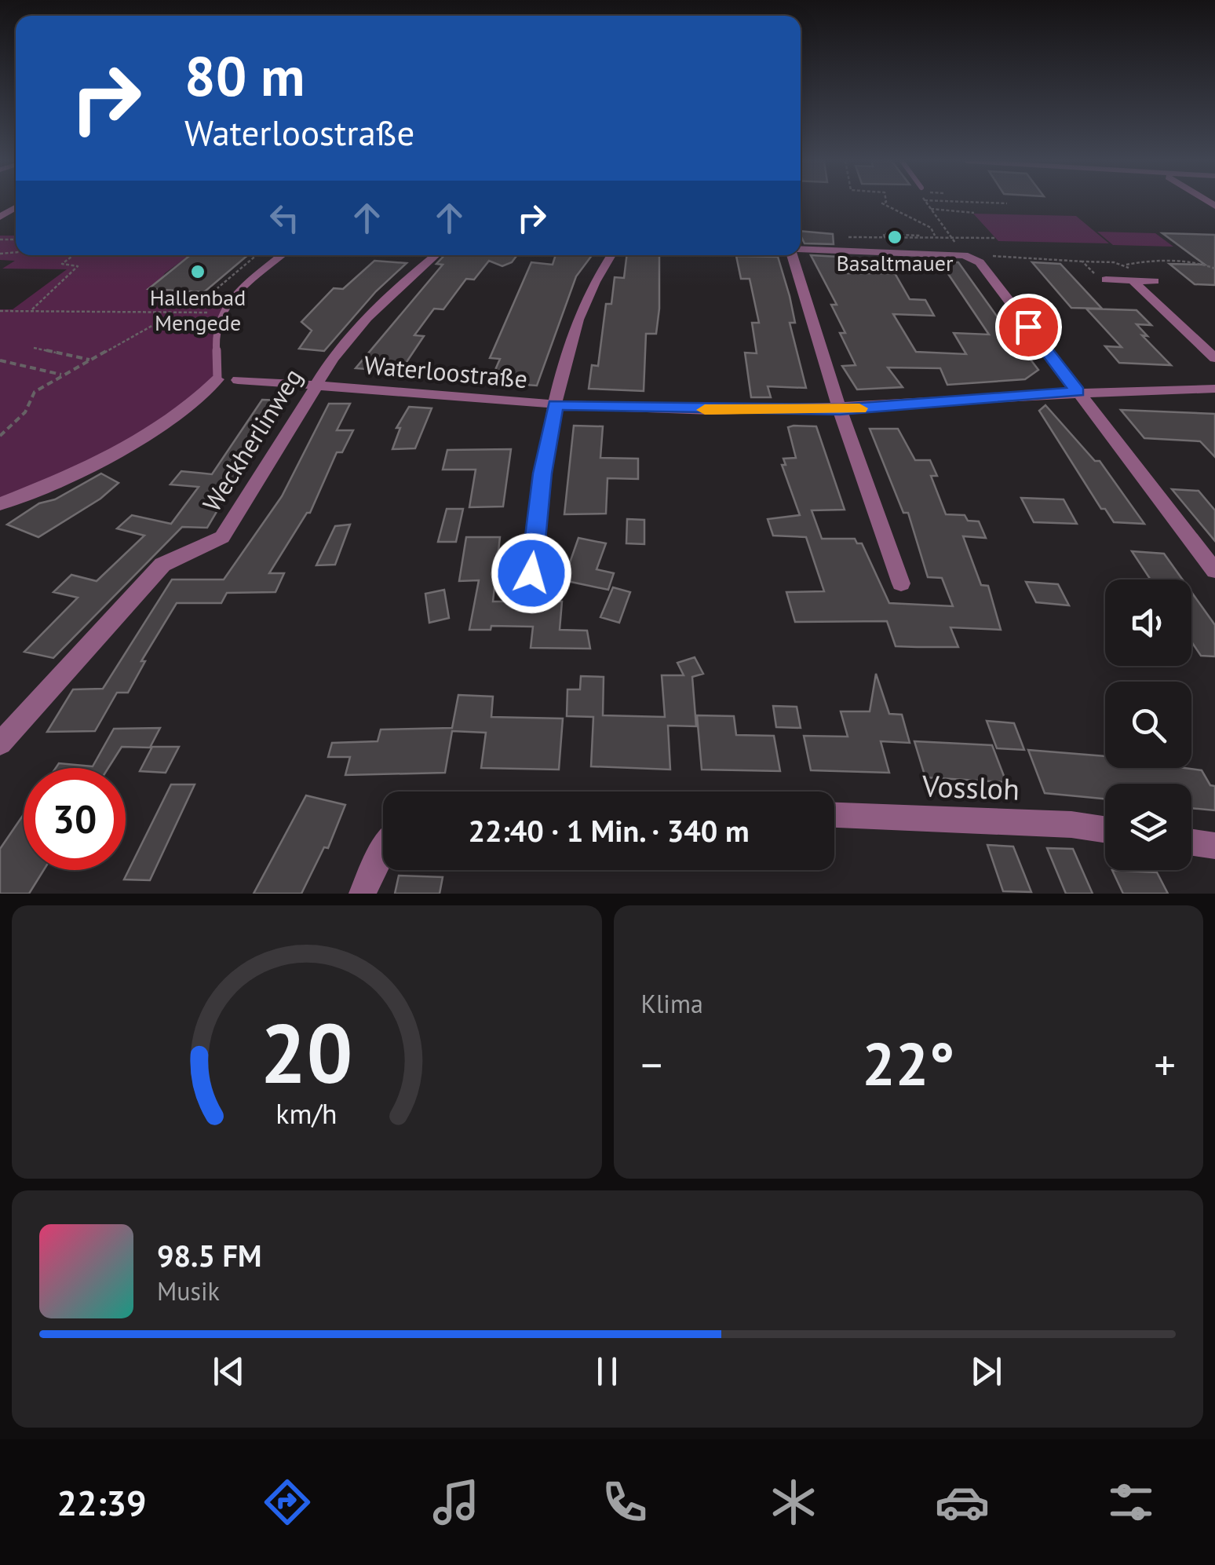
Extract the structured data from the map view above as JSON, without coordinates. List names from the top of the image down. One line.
{"streets":{"street":["Waterloostraße","Weckherlinweg","Vossloh"]},"crossings":[["Waterloostraße","Weckherlinweg"]],"places":["Basaltmauer","Hallenbad Mengede"],"page":{"turn":["80 m","Waterloostraße"],"limit":"30","trip":"22:40 · 1 Min. · 340 m","tile":"Klima","heat":["−","22°","+"],"song":["98.5 FM","Musik"],"tabs":"22:39","gauge":["20","km/h"]}}
